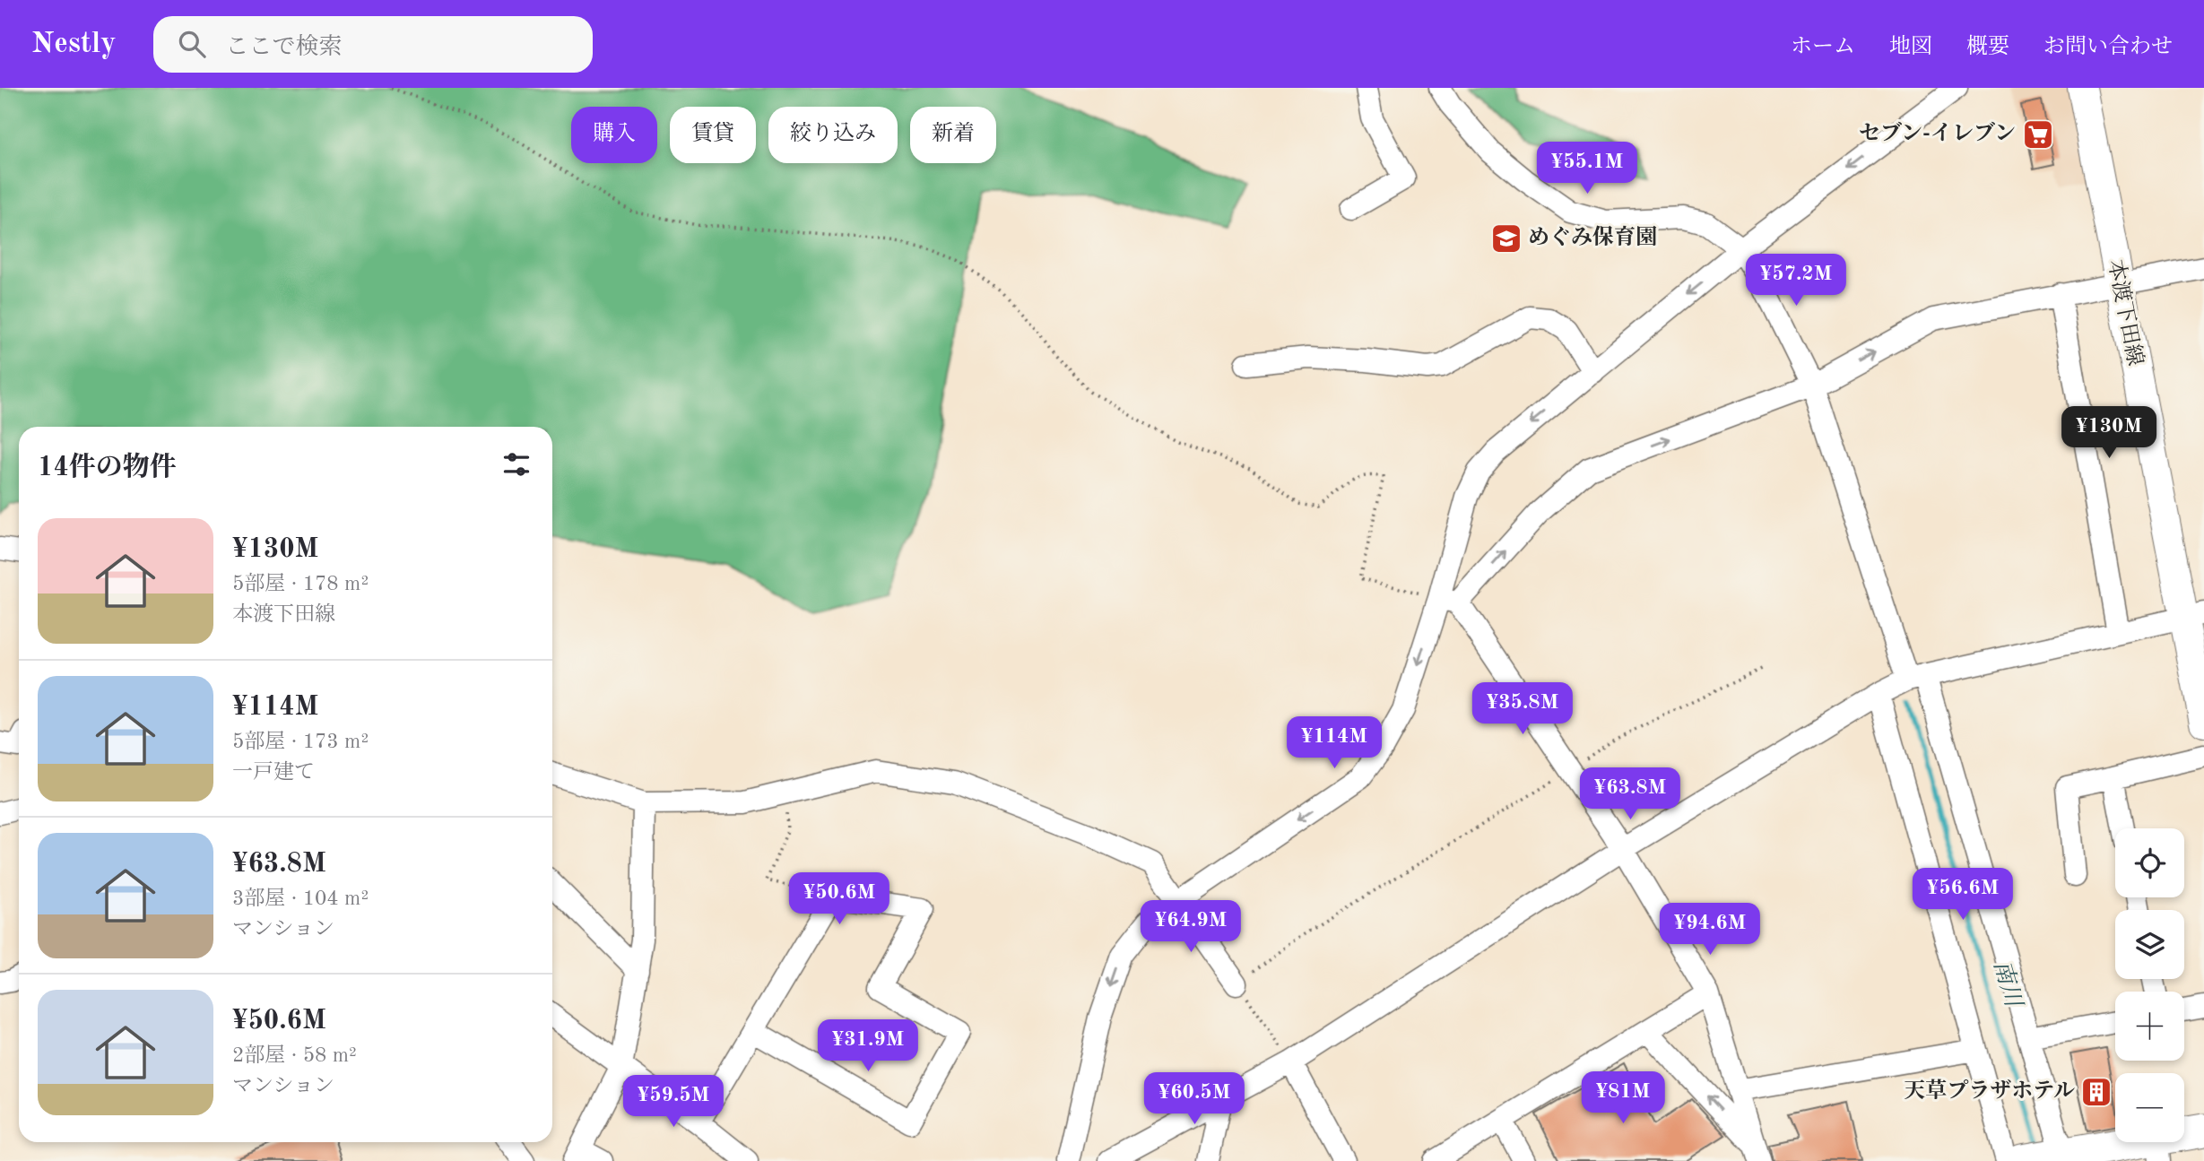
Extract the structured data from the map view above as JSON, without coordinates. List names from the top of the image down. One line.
{"streets":{"main road":["本渡下田線"]},"water":["南川"],"places":{"supermarket":["セブン-イレブン"],"school or university":["めぐみ保育園"],"building":["天草プラザホテル"]},"page":{"header":"Nestly","search":"ここで検索","nav":["ホーム","地図","概要","お問い合わせ"],"chip":["購入","賃貸","絞り込み","新着"],"price":["¥55.1M","¥57.2M","¥130M","¥35.8M","¥114M","¥63.8M","¥56.6M","¥50.6M","¥64.9M","¥94.6M","¥31.9M","¥81M","¥60.5M","¥59.5M"],"heading":"14件の物件","list":[{"name":"¥130M","note":"5部屋 · 178 m² · 本渡下田線"},{"name":"¥114M","note":"5部屋 · 173 m² · 一戸建て"},{"name":"¥63.8M","note":"3部屋 · 104 m² · マンション"},{"name":"¥50.6M","note":"2部屋 · 58 m² · マンション"}],"map_buttons":["+","−"]}}
